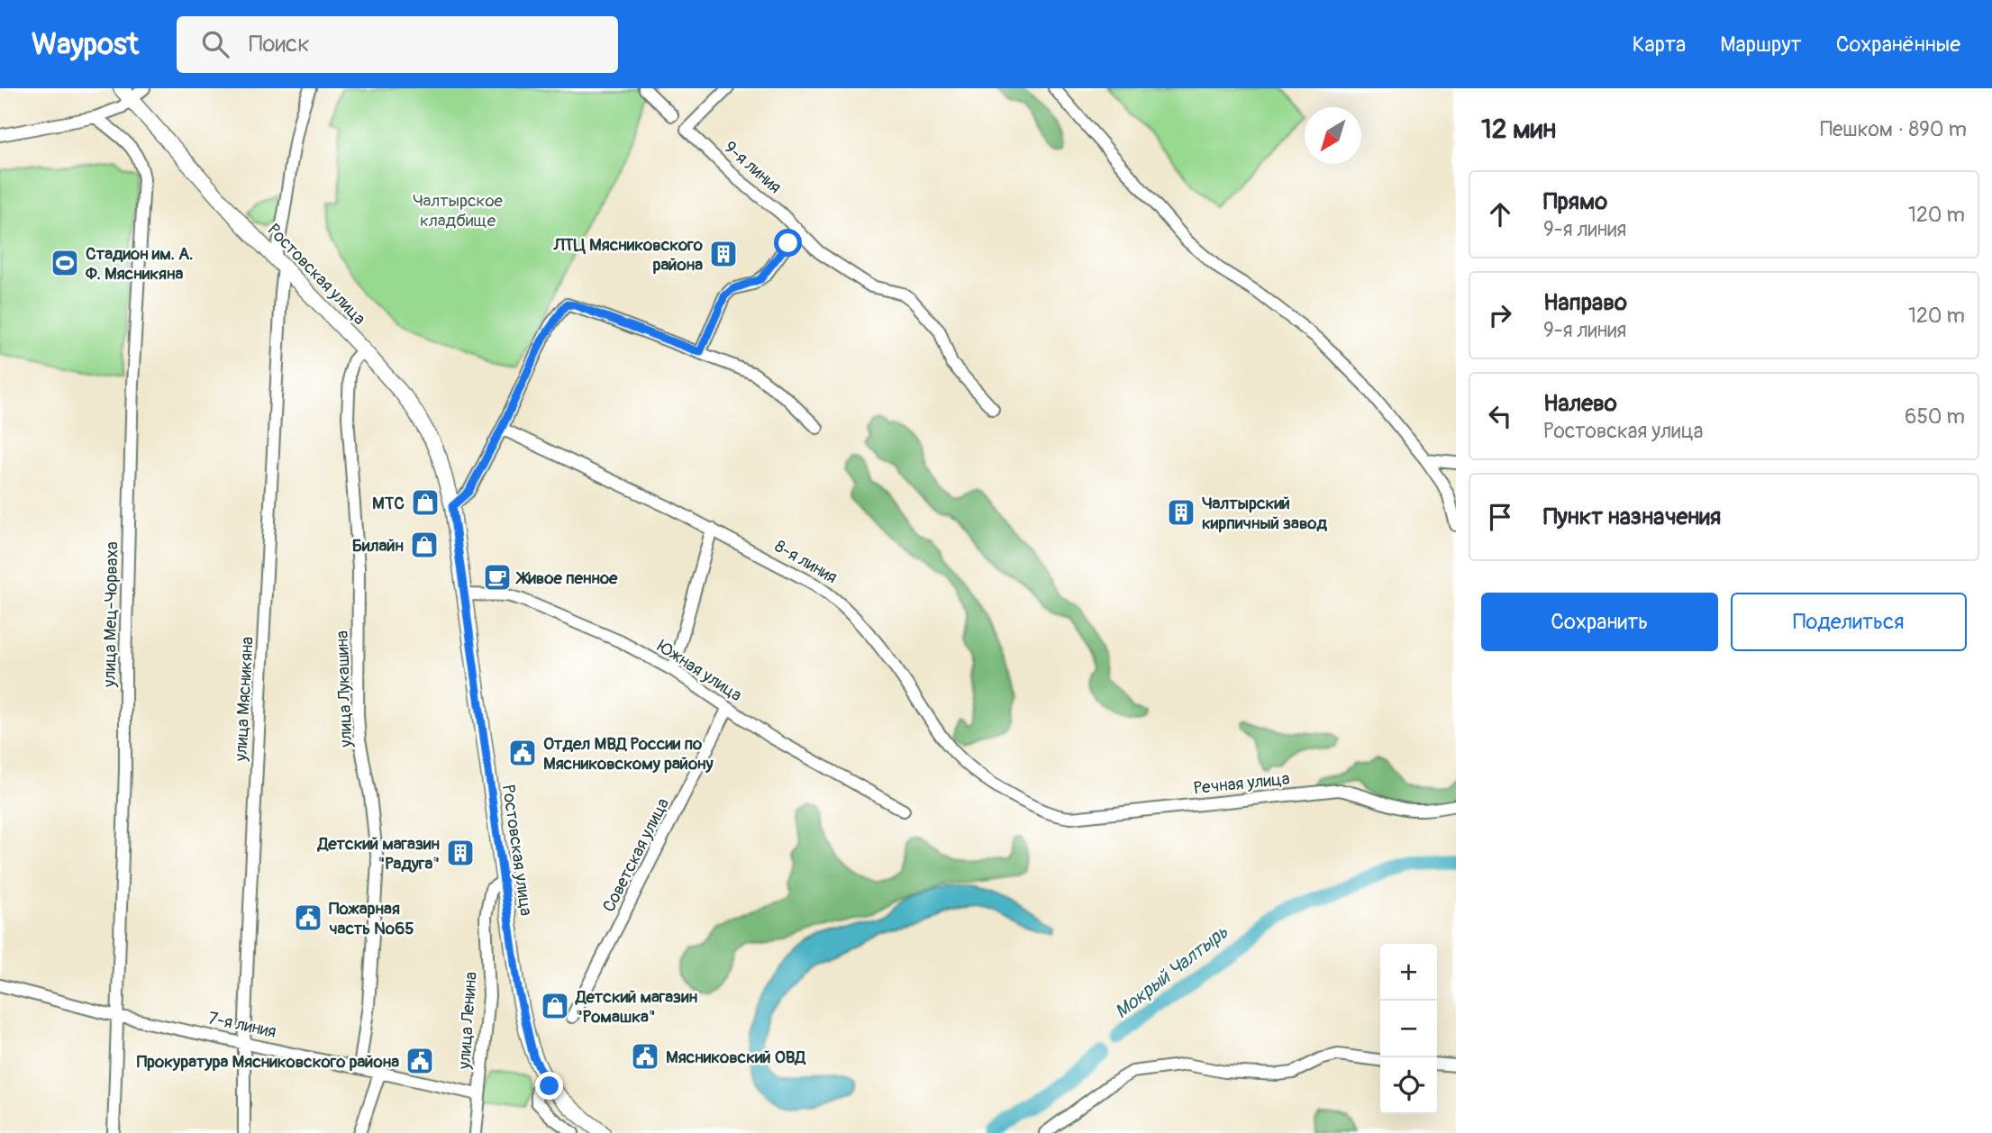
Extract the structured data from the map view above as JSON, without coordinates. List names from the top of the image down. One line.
{"streets":{"main road":["Ростовская улица"],"street":["9-я линия","8-я линия","улица Мец-Чорваха","Южная улица","улица Лукашина","улица Мясникяна","Речная улица","Советская улица","улица Ленина","7-я линия"]},"crossings":[["Ростовская улица","Южная улица"],["Ростовская улица","улица Лукашина"],["Ростовская улица","улица Мясникяна"],["Ростовская улица","улица Ленина"],["8-я линия","Речная улица"],["улица Мец-Чорваха","7-я линия"],["Южная улица","Советская улица"],["улица Лукашина","7-я линия"],["улица Мясникяна","7-я линия"],["улица Ленина","7-я линия"]],"water":["Мокрый Чалтырь"],"parks":["Чалтырское кладбище"],"places":{"building":["ЛТЦ Мясниковского района","Чалтырский кирпичный завод","Детский магазин \"Радуга\""],"sports":["Стадион им. А. Ф. Мясникяна"],"shop":["МТС","Билайн","Детский магазин \"Ромашка\""],"cafe":["Живое пенное"],"public building":["Отдел МВД России по Мясниковскому району","Пожарная часть №65","Мясниковский ОВД","Прокуратура Мясниковского района"]},"north":"bottom left","page":{"header":"Waypost","search":"Поиск","nav":["Карта","Маршрут","Сохранённые"],"heading":["12 мин","Пешком · 890 m"],"list":[["Прямо","9-я линия","120 m"],["Направо","9-я линия","120 m"],["Налево","Ростовская улица","650 m"],"Пункт назначения"],"buttons":["Сохранить","Поделиться"],"map_buttons":["+","−"]}}
